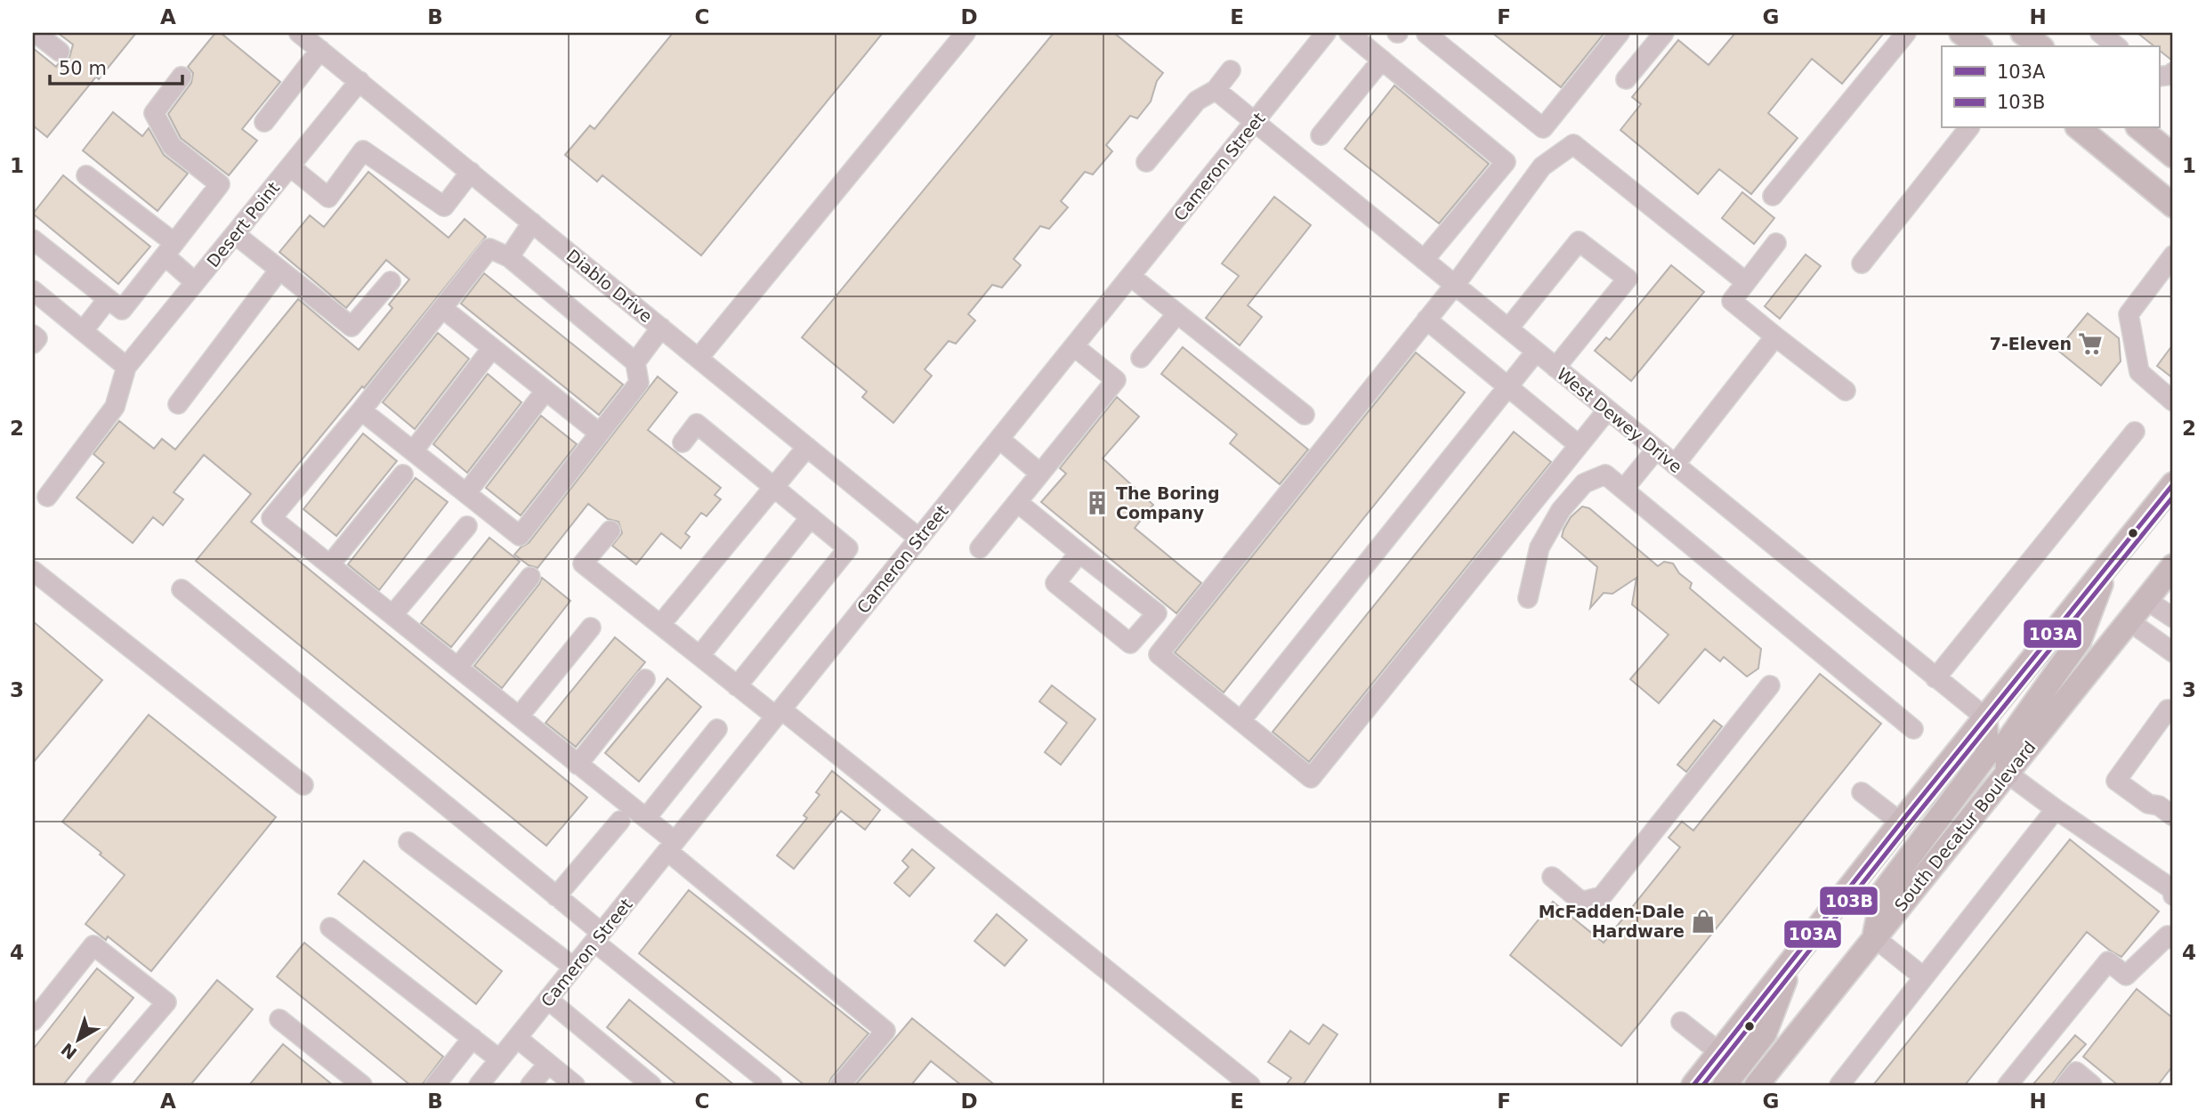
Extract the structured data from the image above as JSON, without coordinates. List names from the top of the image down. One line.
{"streets":{"main road":["South Decatur Boulevard"],"street":["Cameron Street","Desert Point","Diablo Drive","West Dewey Drive"]},"crossings":[["Cameron Street","Diablo Drive"],["Cameron Street","West Dewey Drive"],["Desert Point","Diablo Drive"]],"places":{"supermarket":["7-Eleven"],"building":["The Boring Company"],"shop":["McFadden-Dale Hardware"]},"lines":["transit line 103A","transit line 103B"],"legend":["103A","103B"],"scale_bar":"50 m","north":"bottom left","grid":{"columns":["A","B","C","D","E","F","G","H"],"rows":["1","2","3","4"]}}
